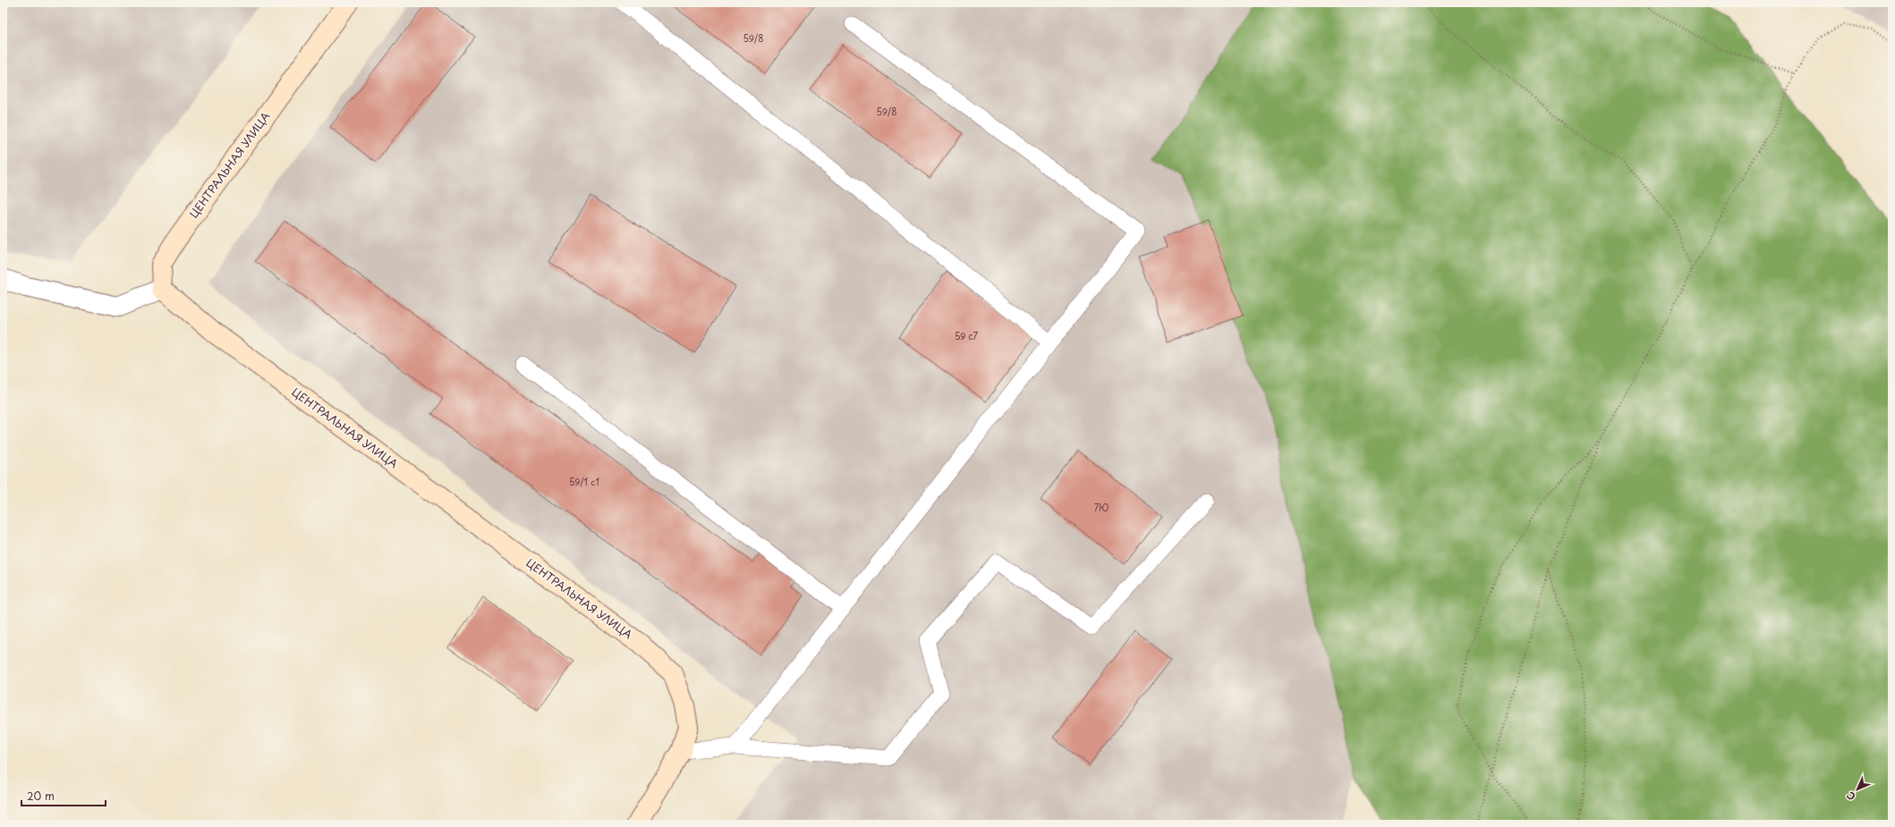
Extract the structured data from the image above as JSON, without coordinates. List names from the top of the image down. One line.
{"streets":{"main road":["ЦЕНТРАЛЬНАЯ УЛИЦА"]},"house_numbers":["59/8","59/8","59 с7","59/1 с1","7Ю"],"scale_bar":"20 m","north":"bottom left"}
